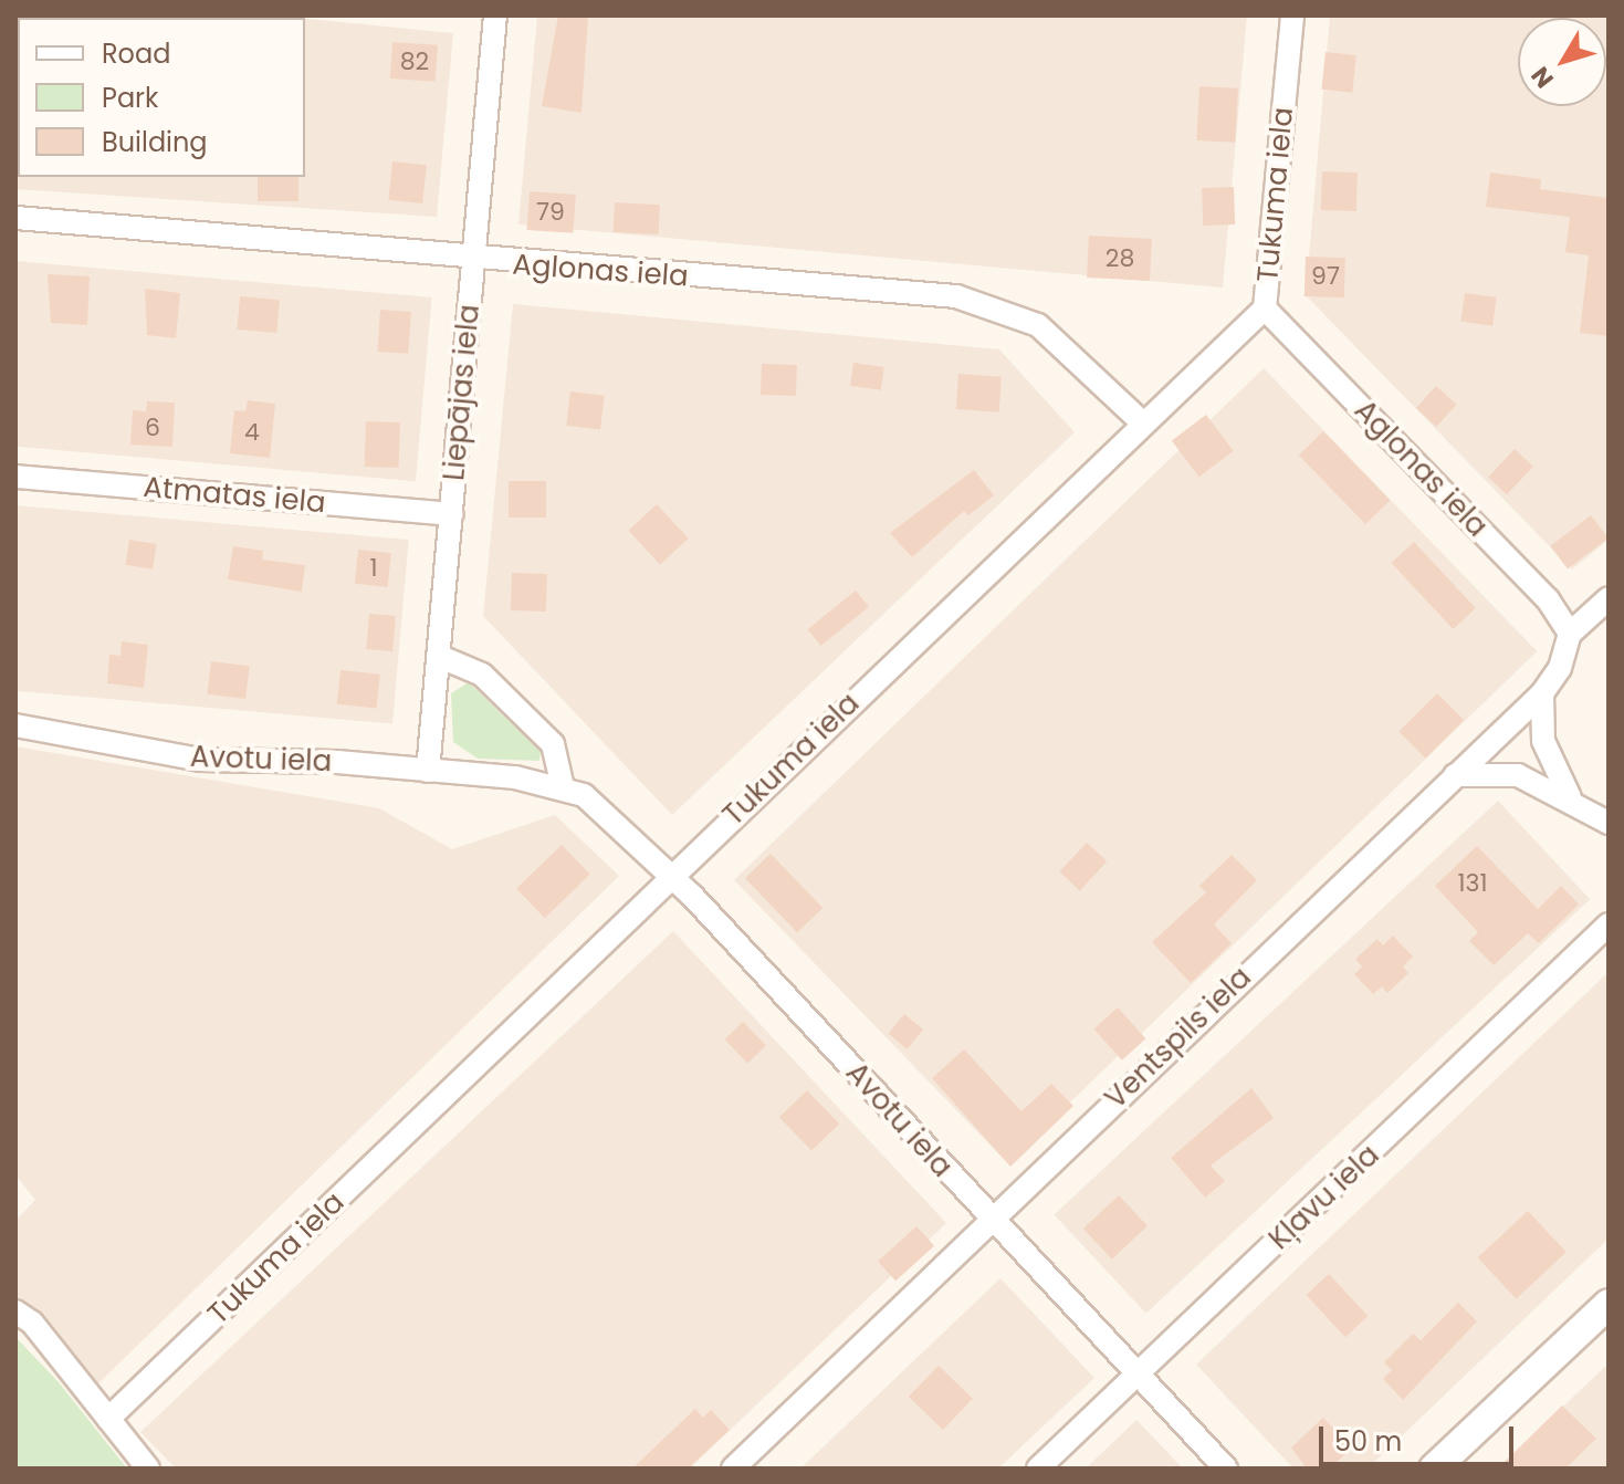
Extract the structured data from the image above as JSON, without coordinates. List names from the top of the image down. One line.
{"streets":{"street":["Tukuma iela","Aglonas iela","Liepājas iela","Atmatas iela","Avotu iela","Ventspils iela","Kļavu iela"]},"crossings":[["Tukuma iela","Aglonas iela"],["Tukuma iela","Avotu iela"],["Aglonas iela","Liepājas iela"],["Aglonas iela","Ventspils iela"],["Liepājas iela","Atmatas iela"],["Liepājas iela","Avotu iela"],["Avotu iela","Ventspils iela"],["Avotu iela","Kļavu iela"]],"house_numbers":["82","79","28","97","6","4","1","131"],"legend":["Road","Park","Building"],"scale_bar":"50 m","north":"bottom left"}
